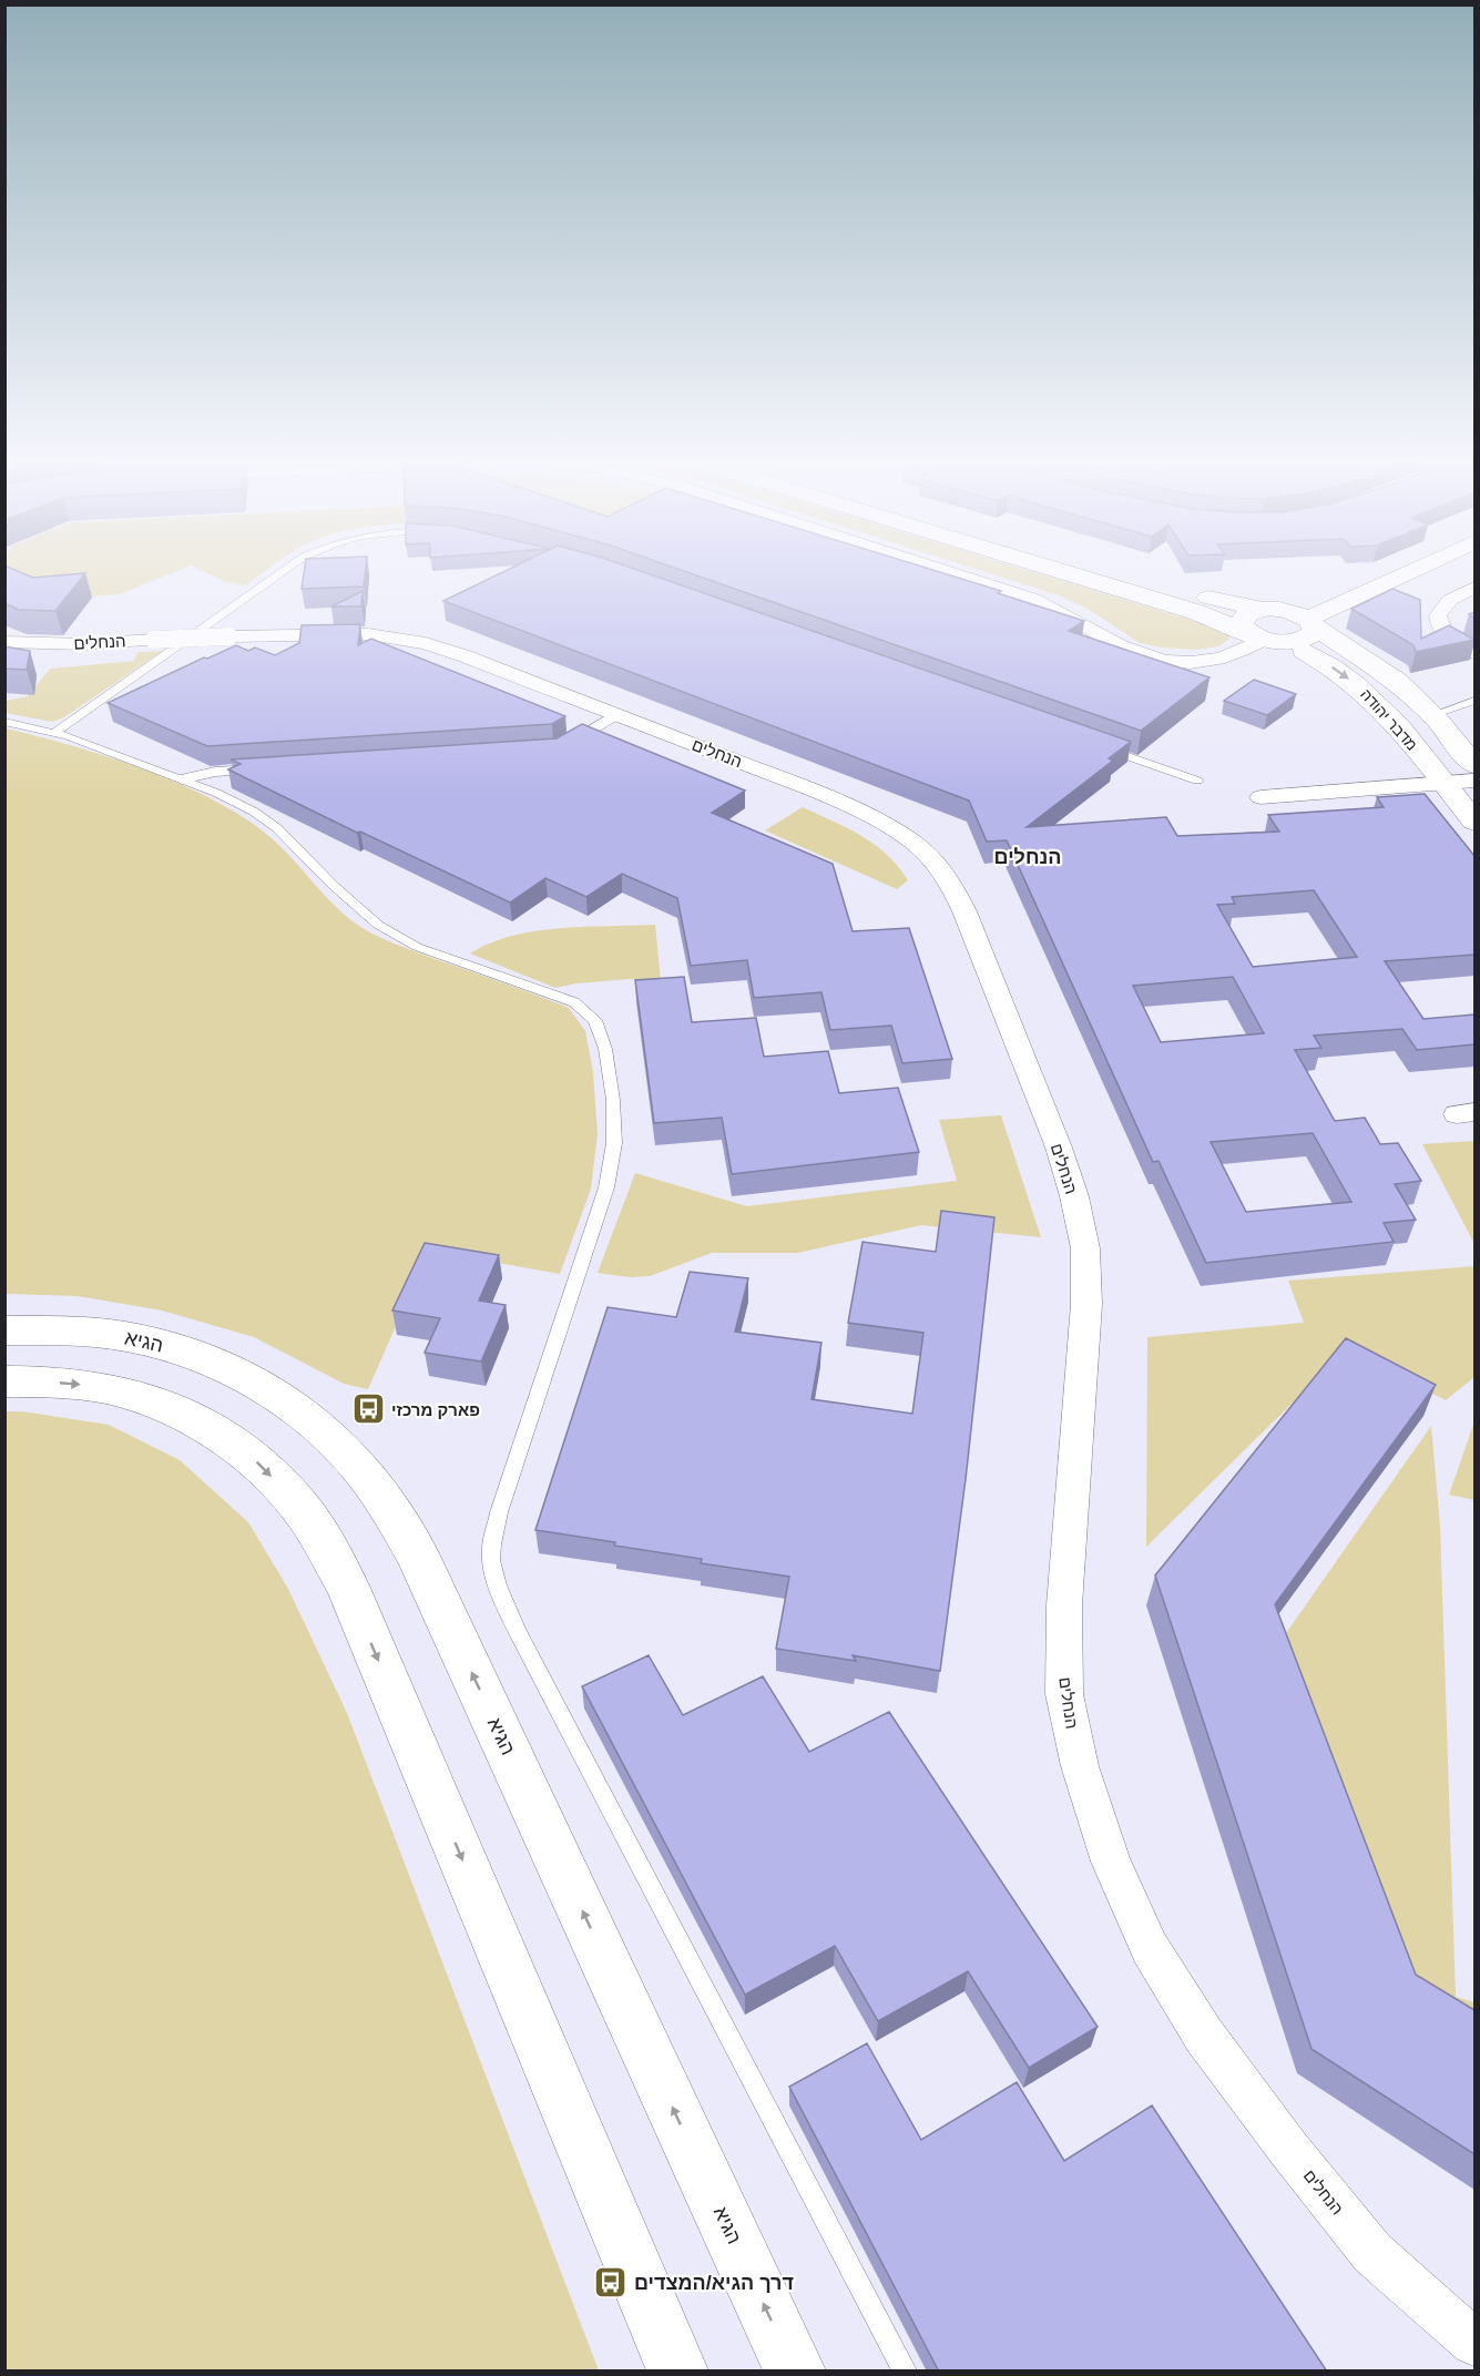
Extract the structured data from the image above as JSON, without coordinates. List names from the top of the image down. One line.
{"streets":{"street":["הנחלים","מדבר יהודה","הגיא"]},"districts":["הנחלים"],"places":{"bus stop":["פארק מרכזי","דרך הגיא/המצדים"]}}
